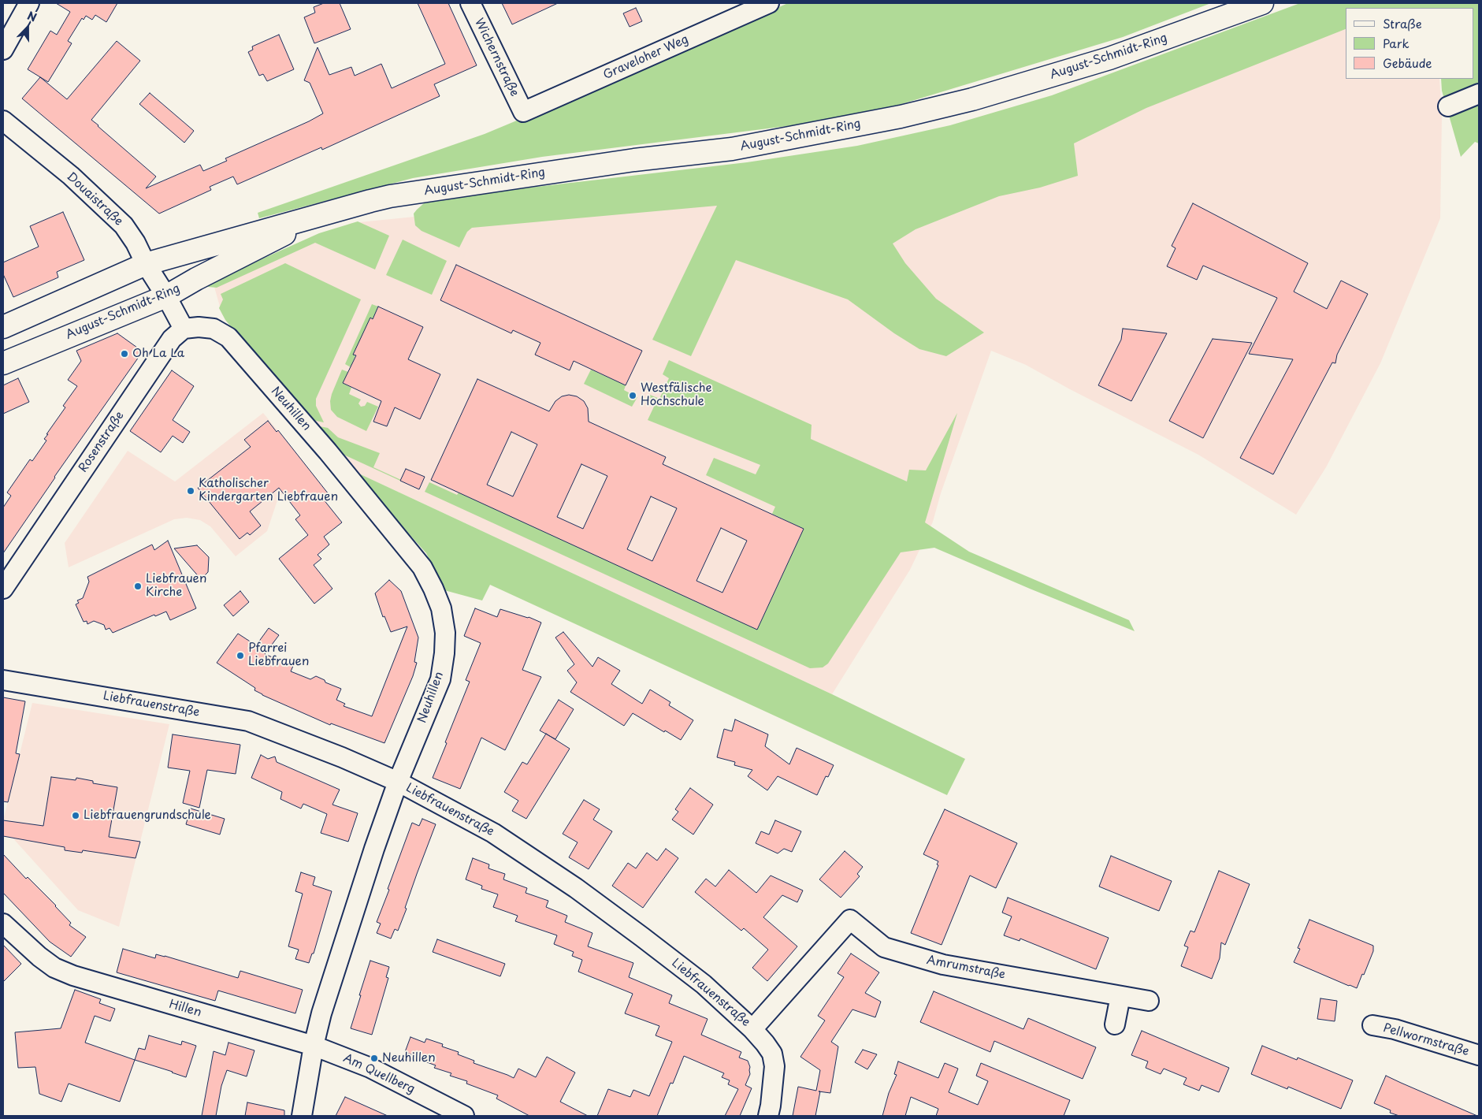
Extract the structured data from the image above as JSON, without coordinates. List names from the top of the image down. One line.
{"streets":{"main road":["August-Schmidt-Ring"],"street":["Wichernstraße","Graveloher Weg","Douaistraße","Neuhillen","Rosenstraße","Liebfrauenstraße","Amrumstraße","Hillen","Pellwormstraße","Am Quellberg"]},"crossings":[["August-Schmidt-Ring","Douaistraße"],["Wichernstraße","Graveloher Weg"],["Neuhillen","Rosenstraße"],["Neuhillen","Liebfrauenstraße"],["Neuhillen","Hillen"],["Neuhillen","Am Quellberg"],["Liebfrauenstraße","Amrumstraße"],["Hillen","Am Quellberg"]],"places":["Oh La La","Westfälische Hochschule","Katholischer Kindergarten Liebfrauen","Liebfrauen Kirche","Pfarrei Liebfrauen","Liebfrauengrundschule","Neuhillen"],"legend":["Straße","Park","Gebäude"],"north":"top"}
